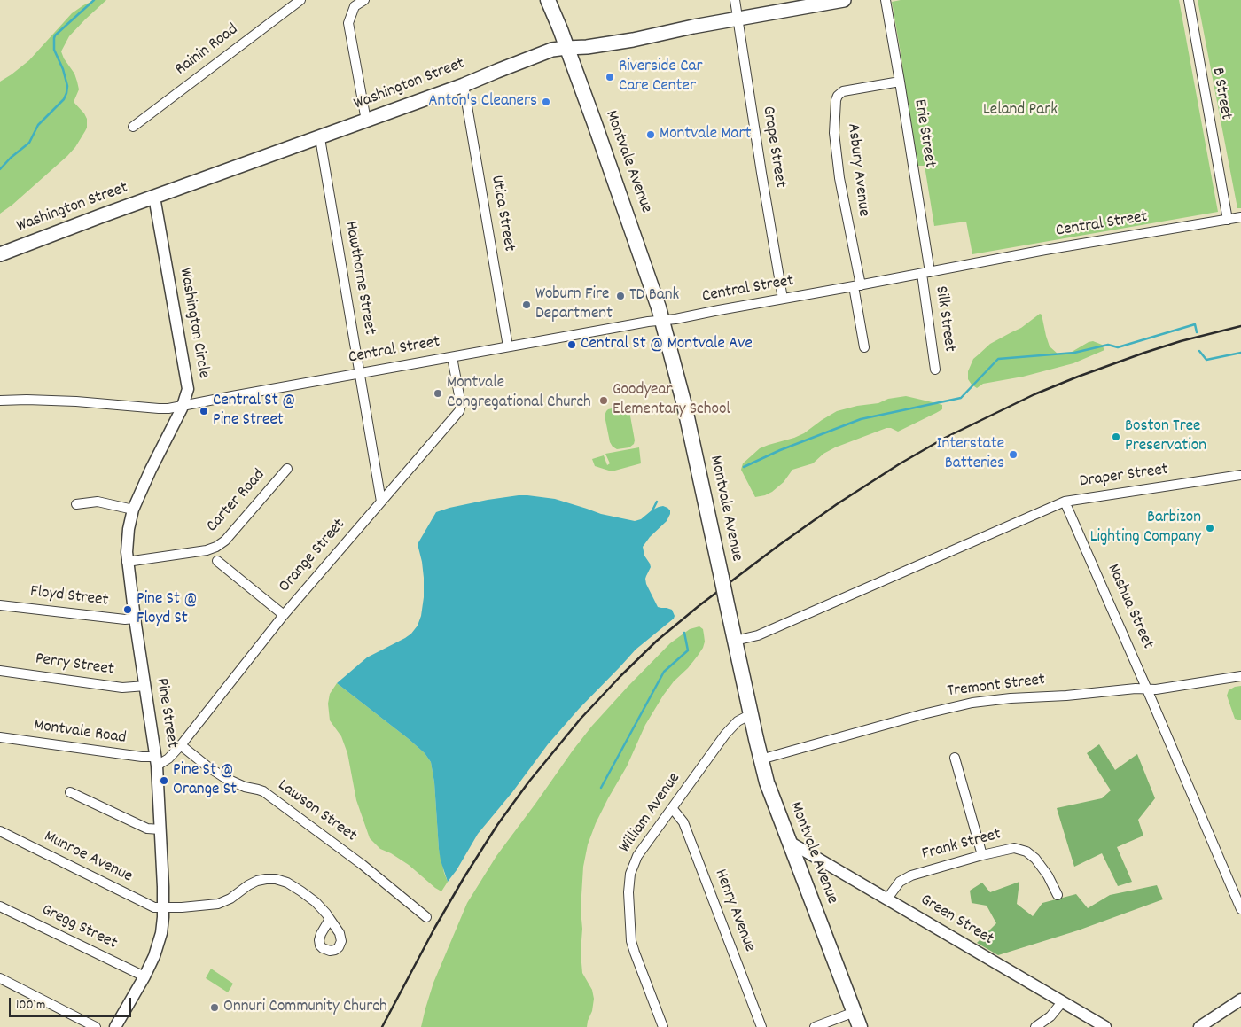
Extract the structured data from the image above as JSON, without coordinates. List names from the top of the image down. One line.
{"streets":{"main road":["Washington Street","Montvale Avenue"],"street":["Rainin Road","B Street","Erie Street","Grape Street","Asbury Avenue","Utica Street","Central Street","Hawthorne Street","Silk Street","Washington Circle","Draper Street","Carter Road","Orange Street","Floyd Street","Nashua Street","Perry Street","Tremont Street","Pine Street","Montvale Road","Lawson Street","William Avenue","Frank Street","Munroe Avenue","Henry Avenue","Green Street","Gregg Street"]},"crossings":[["Washington Street","Grape Street"],["Washington Street","Montvale Avenue"],["Washington Street","Utica Street"],["Washington Street","Hawthorne Street"],["Washington Street","Washington Circle"],["B Street","Central Street"],["Erie Street","Asbury Avenue"],["Erie Street","Central Street"],["Erie Street","Silk Street"],["Grape Street","Central Street"],["Montvale Avenue","Central Street"],["Montvale Avenue","Tremont Street"],["Montvale Avenue","William Avenue"],["Montvale Avenue","Green Street"],["Asbury Avenue","Central Street"],["Utica Street","Central Street"],["Central Street","Hawthorne Street"],["Central Street","Silk Street"],["Central Street","Washington Circle"],["Central Street","Orange Street"],["Central Street","Pine Street"],["Hawthorne Street","Orange Street"],["Washington Circle","Pine Street"],["Draper Street","Nashua Street"],["Carter Road","Pine Street"],["Orange Street","Pine Street"],["Orange Street","Montvale Road"],["Orange Street","Lawson Street"],["Floyd Street","Pine Street"],["Nashua Street","Tremont Street"],["Perry Street","Pine Street"],["Pine Street","Montvale Road"],["Pine Street","Munroe Avenue"],["Pine Street","Gregg Street"],["William Avenue","Henry Avenue"],["Frank Street","Green Street"]],"parks":["Leland Park"],"places":["Riverside Car Care Center","Anton's Cleaners","Montvale Mart","TD Bank","Woburn Fire Department","Central St @ Montvale Ave","Montvale Congregational Church","Goodyear Elementary School","Central St @ Pine Street","Boston Tree Preservation","Interstate Batteries","Barbizon Lighting Company","Pine St @ Floyd St","Pine St @ Orange St","Onnuri Community Church"],"scale_bar":"100 m"}
